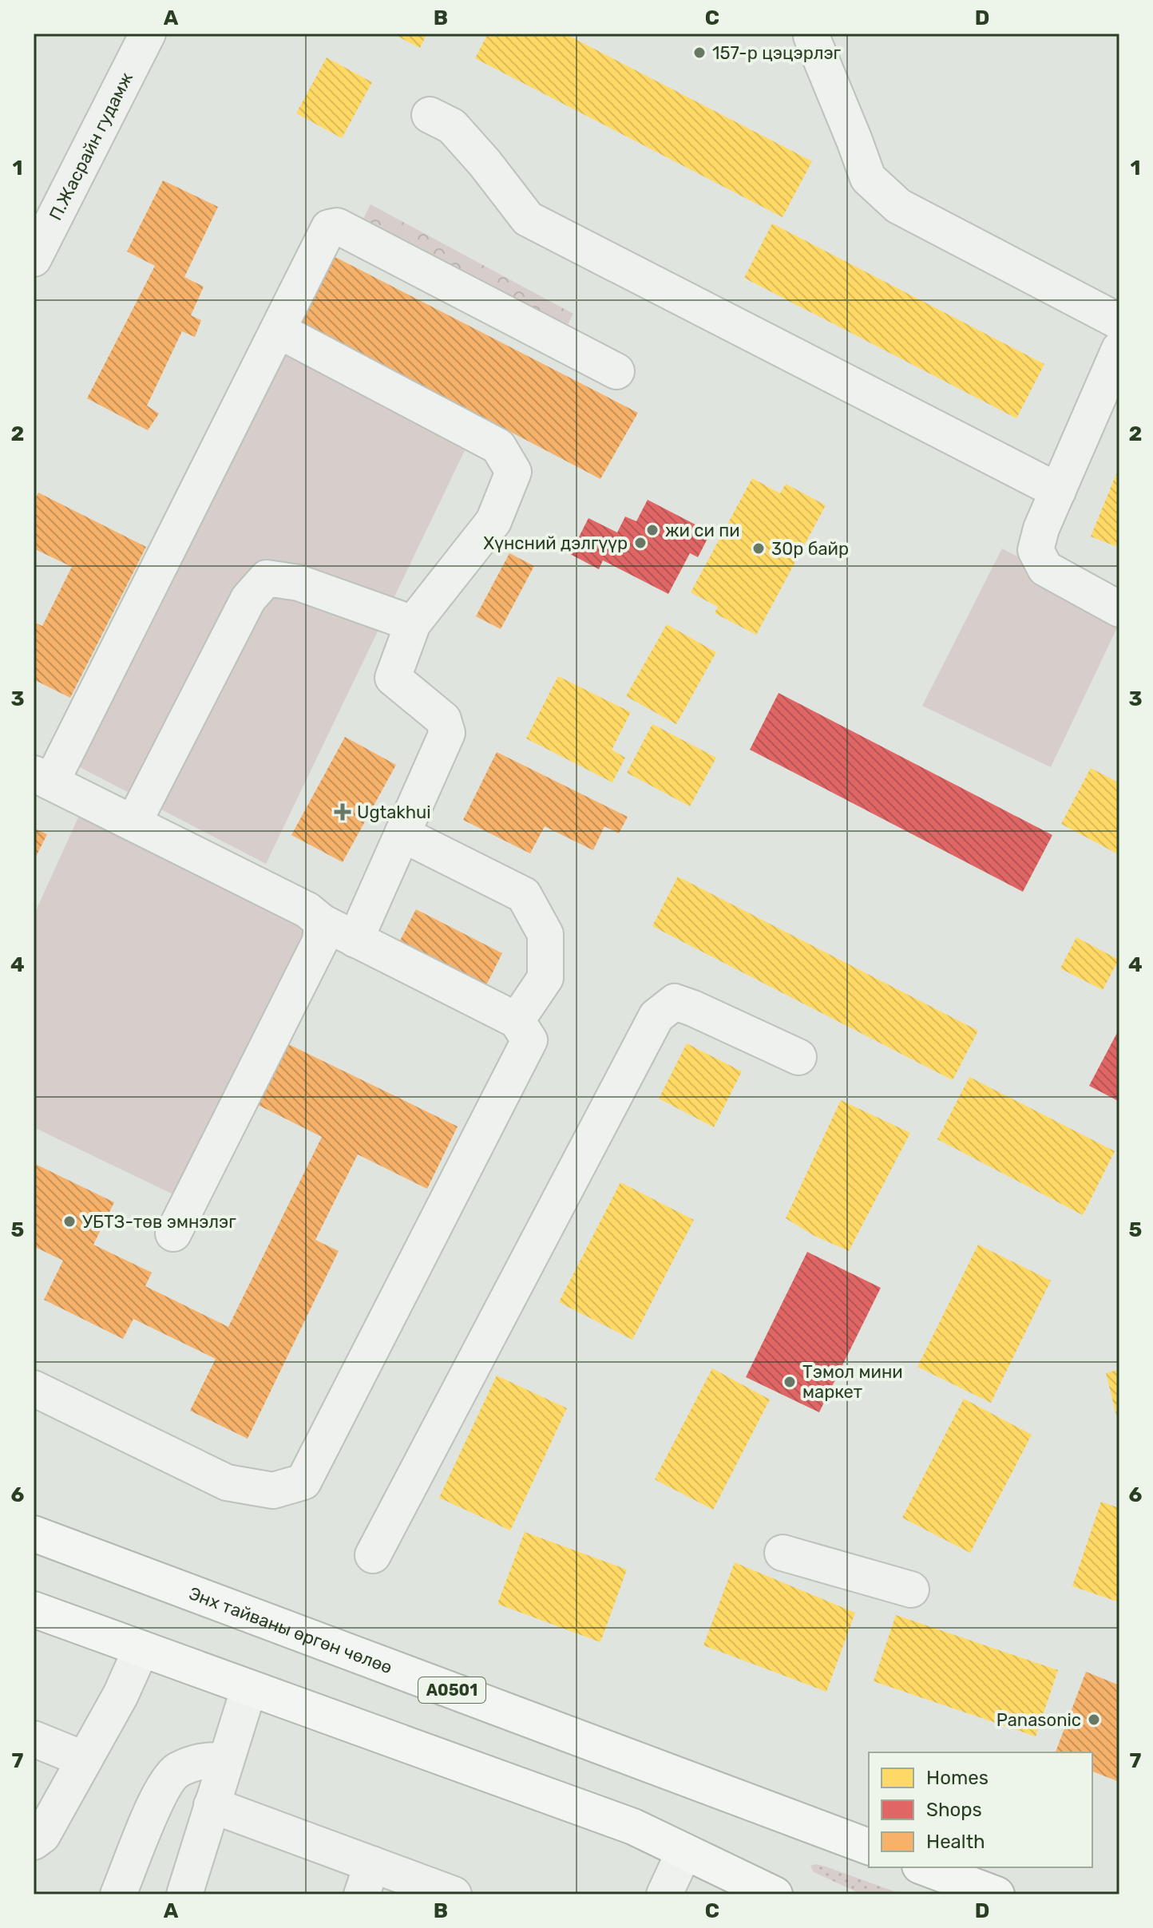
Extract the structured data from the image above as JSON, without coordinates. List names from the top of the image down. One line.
{"streets":{"highway":["Энх тайваны өргөн чөлөө","A0501"],"street":["П.Жасрайн гудамж"]},"places":{"other":["157-р цэцэрлэг","жи си пи","Хүнсний дэлгүүр","30р байр","УБТЗ-төв эмнэлэг","Тэмол мини маркет","Panasonic"],"health":["Ugtakhui"]},"legend":["Homes","Shops","Health"],"grid":{"columns":["A","B","C","D"],"rows":["1","2","3","4","5","6","7"]}}
